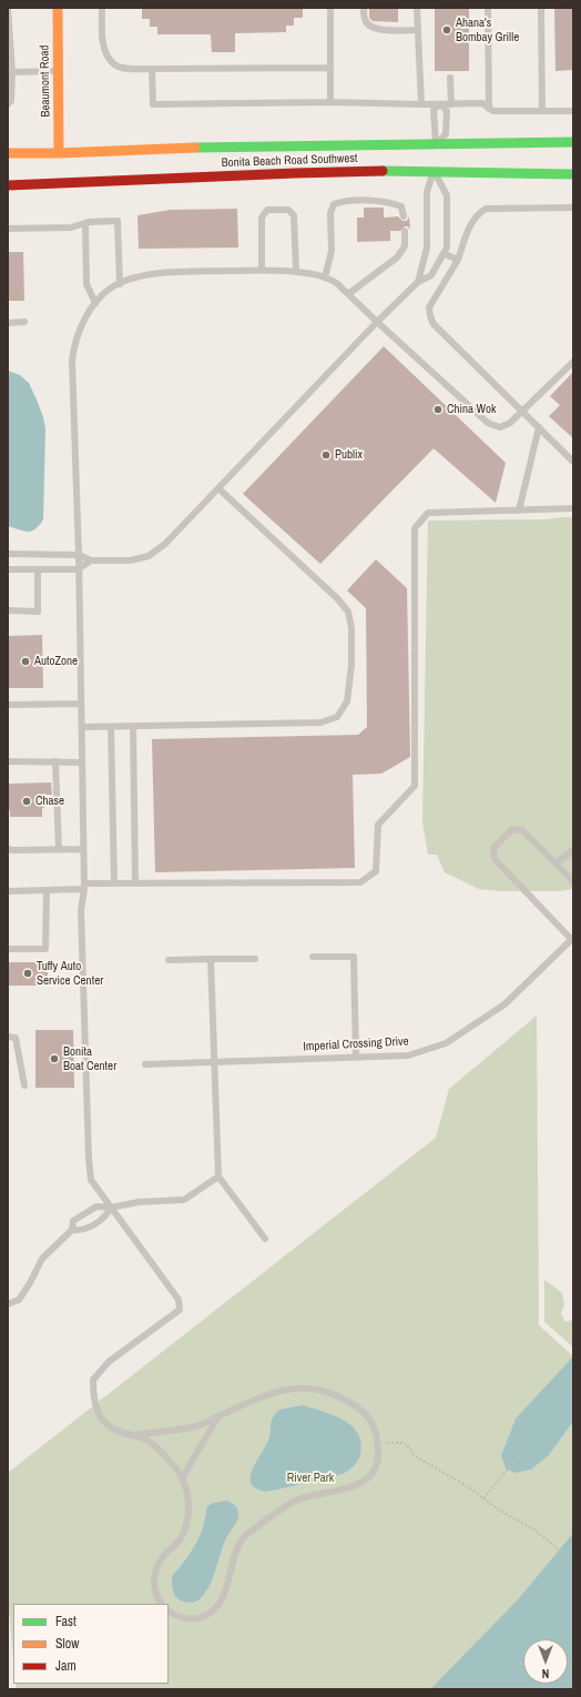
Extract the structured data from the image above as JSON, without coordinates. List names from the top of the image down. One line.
{"streets":{"main road":["Beaumont Road","Bonita Beach Road Southwest"],"lane":["Imperial Crossing Drive"]},"crossings":[["Beaumont Road","Bonita Beach Road Southwest"]],"parks":["River Park"],"places":["Ahana's Bombay Grille","China Wok","Publix","AutoZone","Chase","Tuffy Auto Service Center","Bonita Boat Center"],"legend":["Fast","Slow","Jam"],"north":"bottom"}
